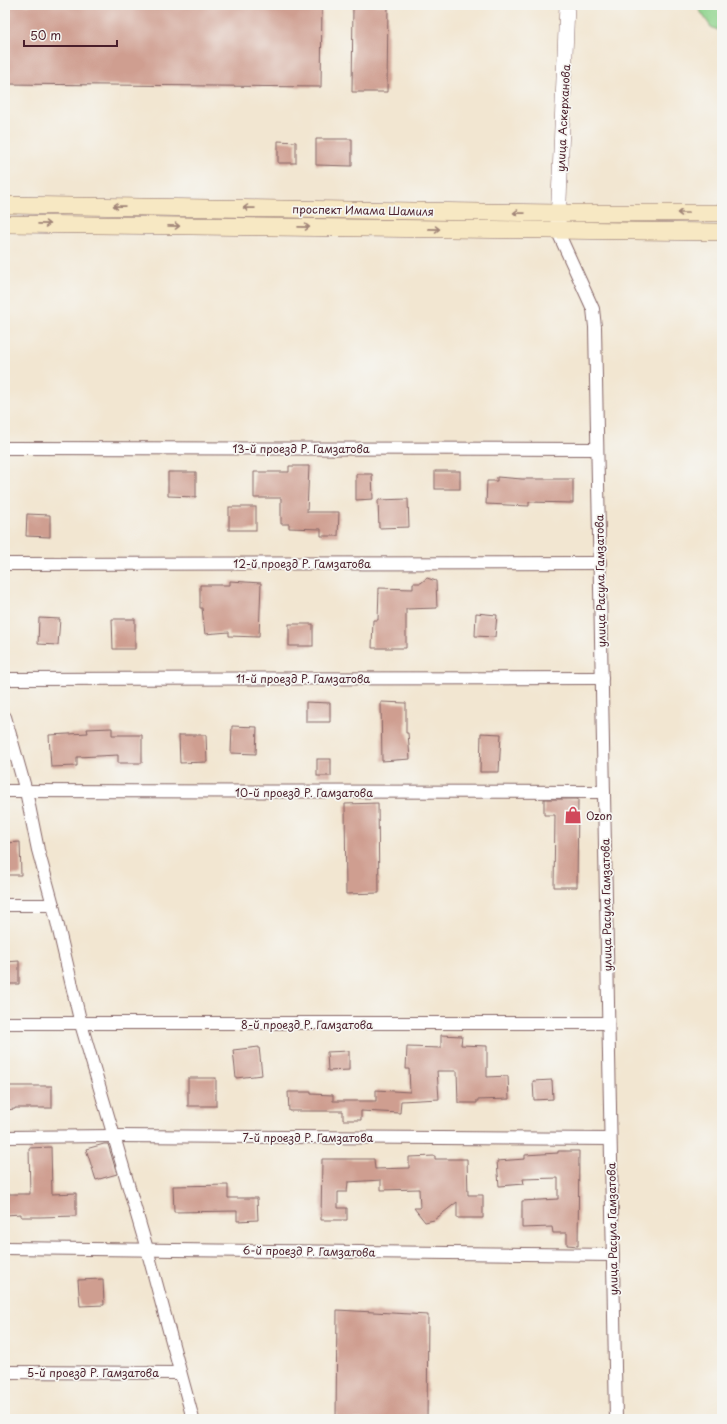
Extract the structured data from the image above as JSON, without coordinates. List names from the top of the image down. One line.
{"streets":{"main road":["проспект Имама Шамиля"],"street":["улица Аскерханова","13-й проезд Р. Гамзатова","12-й проезд Р. Гамзатова","улица Расула Гамзатова","11-й проезд Р. Гамзатова","10-й проезд Р. Гамзатова","8-й проезд Р. Гамзатова","7-й проезд Р. Гамзатова","6-й проезд Р. Гамзатова","5-й проезд Р. Гамзатова"]},"crossings":[["улица Аскерханова","проспект Имама Шамиля"],["улица Аскерханова","улица Расула Гамзатова"],["проспект Имама Шамиля","улица Расула Гамзатова"],["13-й проезд Р. Гамзатова","улица Расула Гамзатова"],["12-й проезд Р. Гамзатова","улица Расула Гамзатова"],["улица Расула Гамзатова","11-й проезд Р. Гамзатова"],["улица Расула Гамзатова","10-й проезд Р. Гамзатова"],["улица Расула Гамзатова","8-й проезд Р. Гамзатова"],["улица Расула Гамзатова","7-й проезд Р. Гамзатова"],["улица Расула Гамзатова","6-й проезд Р. Гамзатова"]],"places":{"shop":["Ozon"]},"scale_bar":"50 m"}
